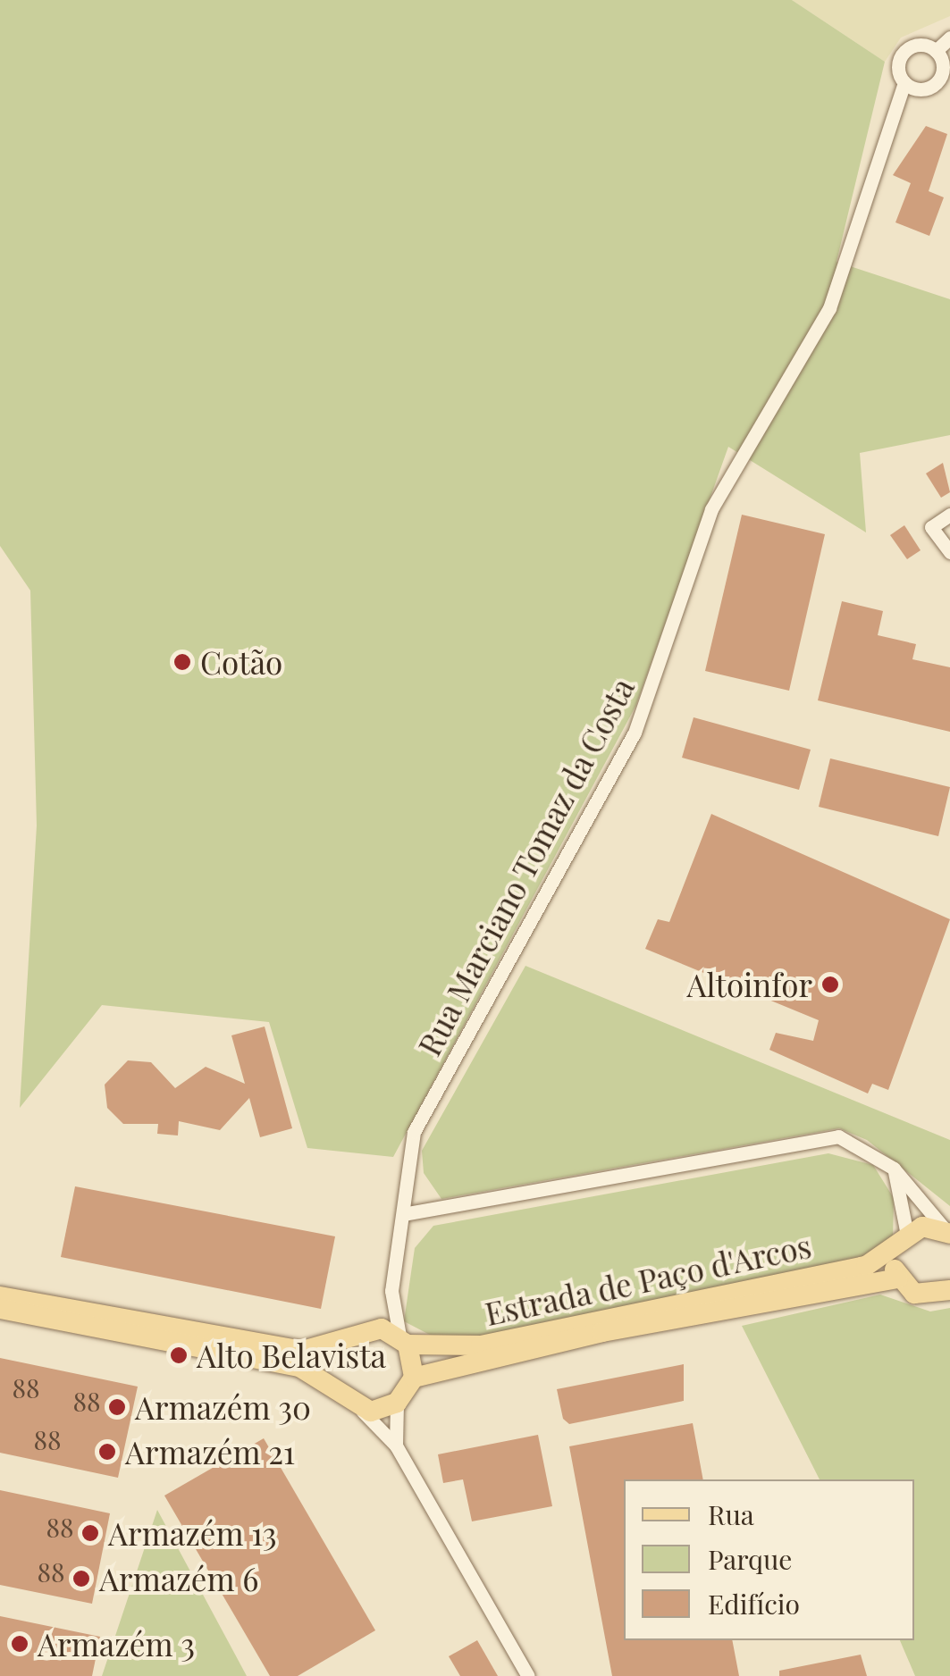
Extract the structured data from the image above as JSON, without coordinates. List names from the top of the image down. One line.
{"streets":{"main road":["Estrada de Paço d'Arcos"],"street":["Rua Marciano Tomaz da Costa"]},"crossings":[["Rua Marciano Tomaz da Costa","Estrada de Paço d'Arcos"]],"places":["Cotão","Altoinfor","Alto Belavista","Armazém 30","Armazém 21","Armazém 13","Armazém 6","Armazém 3"],"house_numbers":["88","88","88","88","88"],"legend":["Rua","Parque","Edifício"]}
